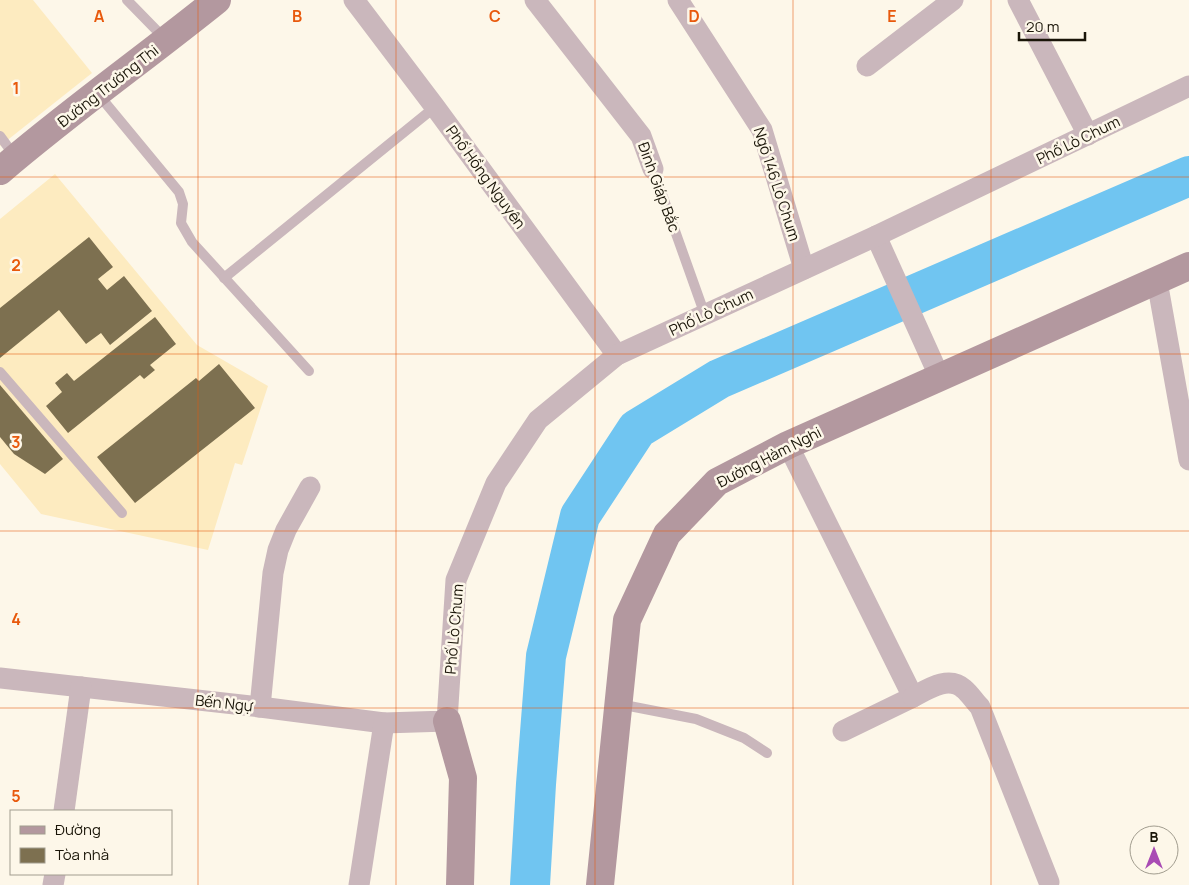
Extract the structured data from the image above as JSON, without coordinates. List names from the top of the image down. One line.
{"streets":{"street":["Đường Trường Thi","Phố Lò Chum","Phố Hồng Nguyên","Ngõ 146 Lò Chum","Đinh Giáp Bắc","Đường Hàm Nghi","Bến Ngự"]},"crossings":[["Phố Lò Chum","Phố Hồng Nguyên"],["Phố Lò Chum","Ngõ 146 Lò Chum"],["Phố Lò Chum","Đinh Giáp Bắc"],["Phố Lò Chum","Bến Ngự"]],"legend":["Đường","Tòa nhà"],"scale_bar":"20 m","north":"top","grid":{"columns":["A","B","C","D","E"],"rows":["1","2","3","4","5"]}}
